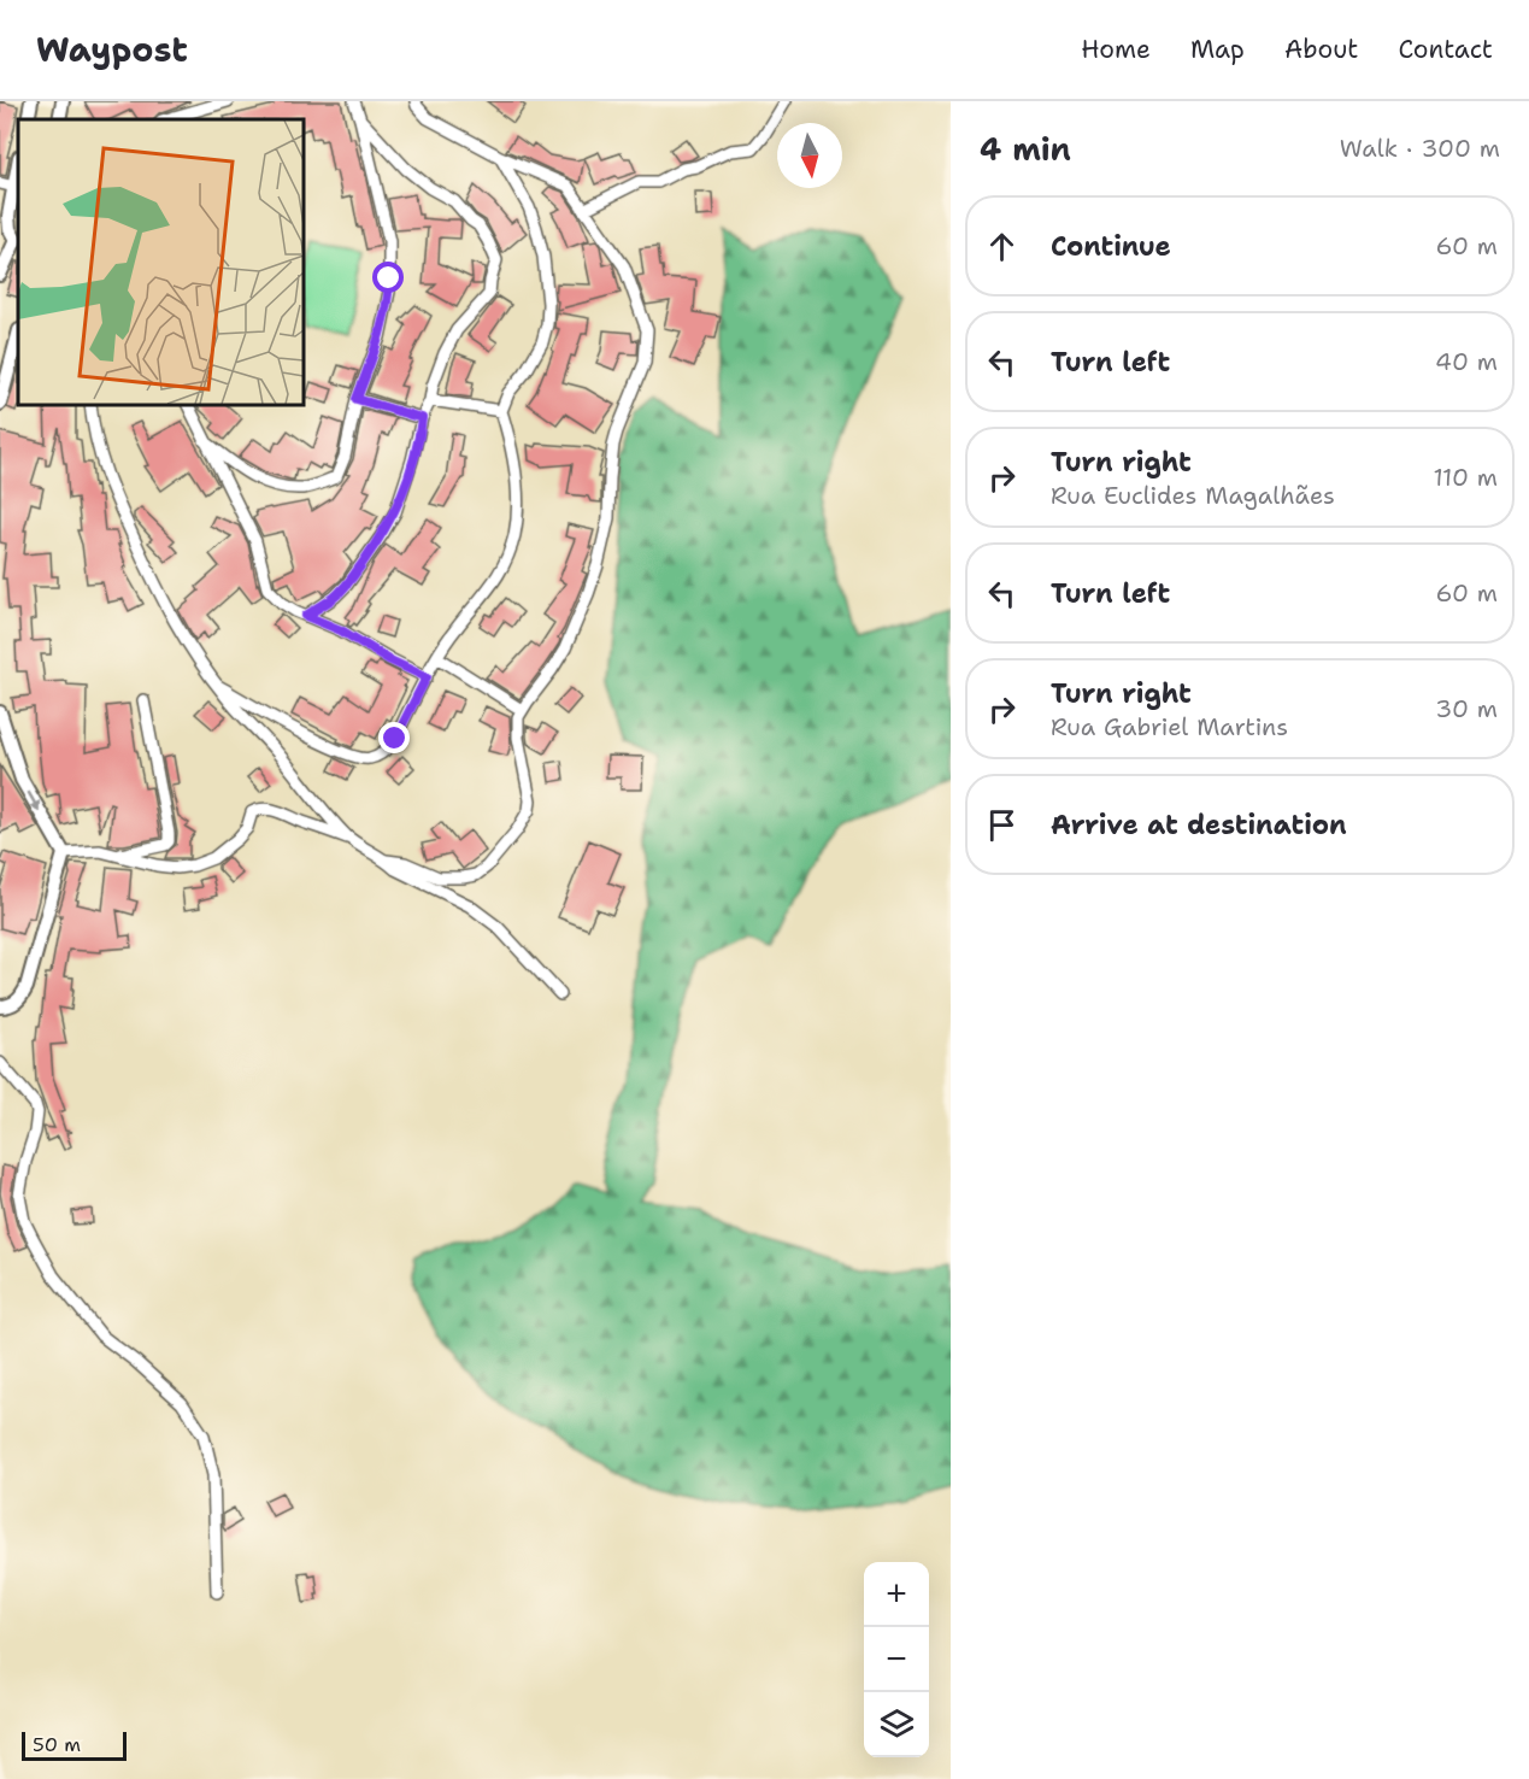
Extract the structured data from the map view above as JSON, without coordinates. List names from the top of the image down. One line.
{"scale_bar":"50 m","north":"bottom","page":{"header":"Waypost","nav":["Home","Map","About","Contact"],"heading":["4 min","Walk · 300 m"],"list":[["Continue","60 m"],["Turn left","40 m"],["Turn right","Rua Euclides Magalhães","110 m"],["Turn left","60 m"],["Turn right","Rua Gabriel Martins","30 m"],"Arrive at destination"],"map_buttons":["+","−"],"scale":"50 m"}}
